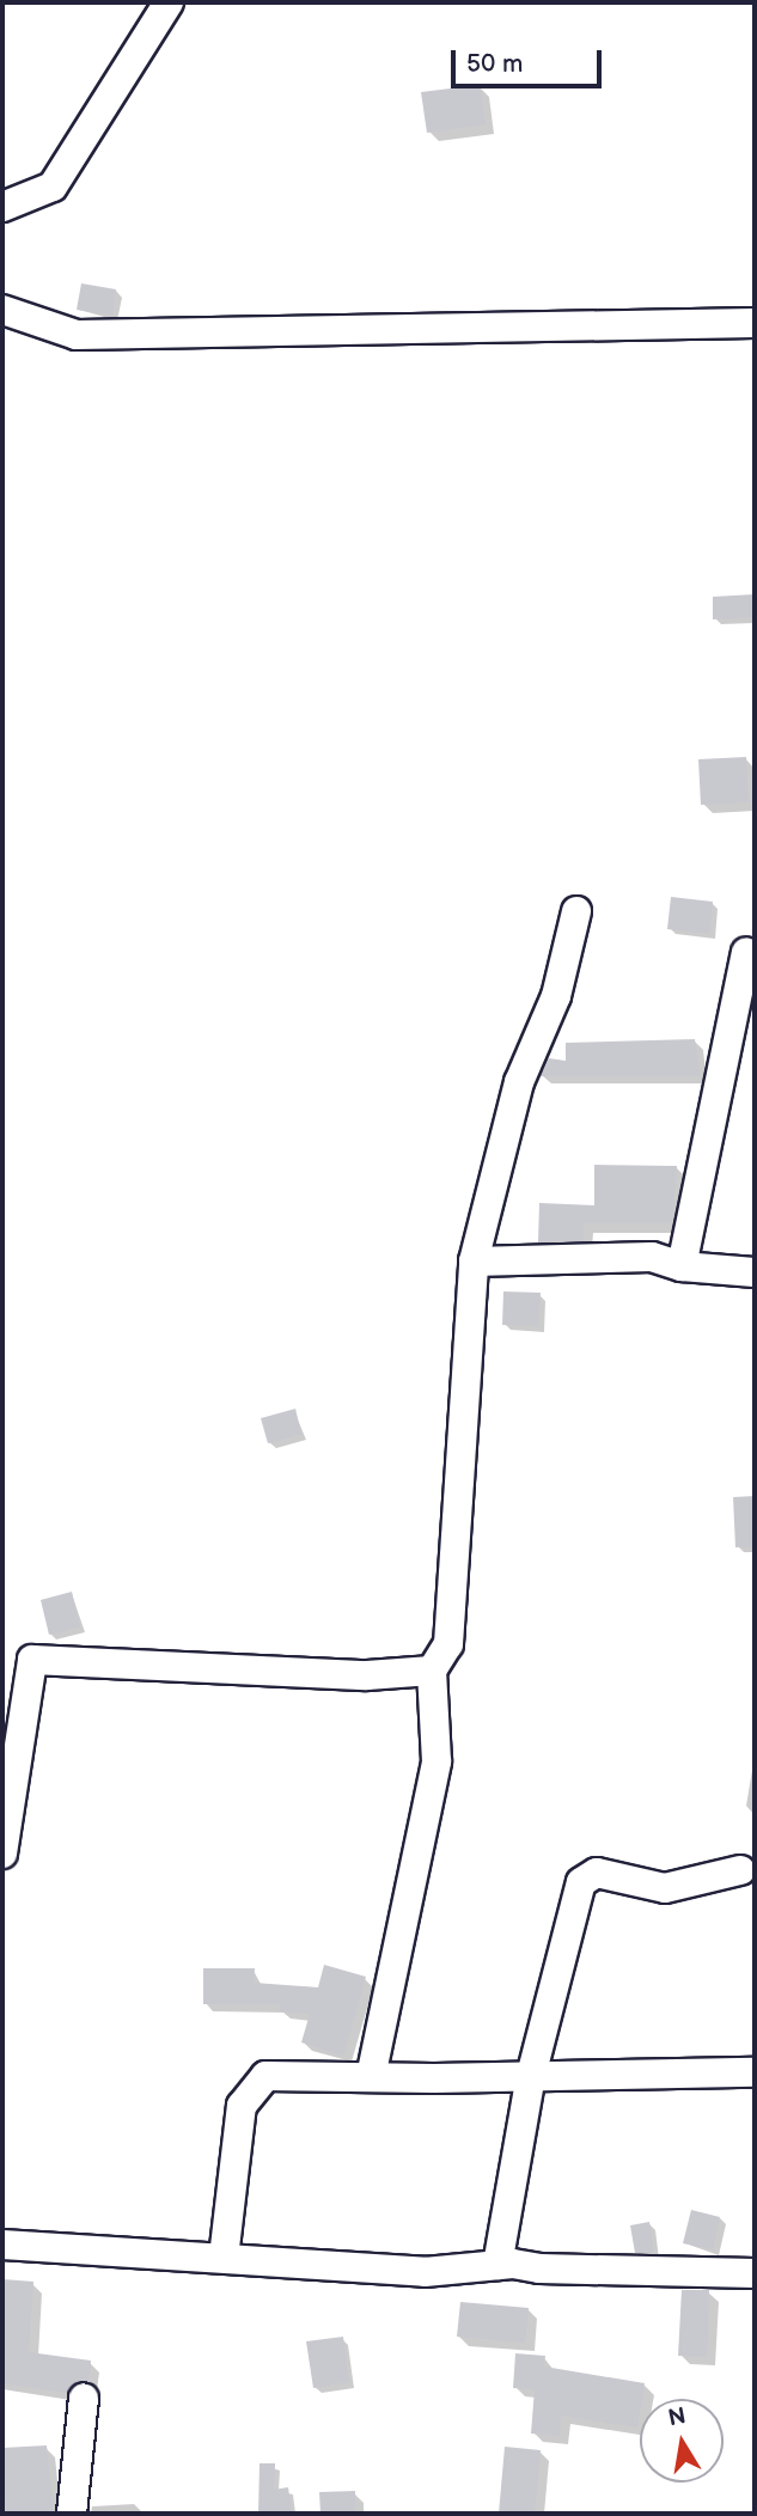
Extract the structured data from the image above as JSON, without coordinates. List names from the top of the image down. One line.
{"scale_bar":"50 m","north":"top"}
